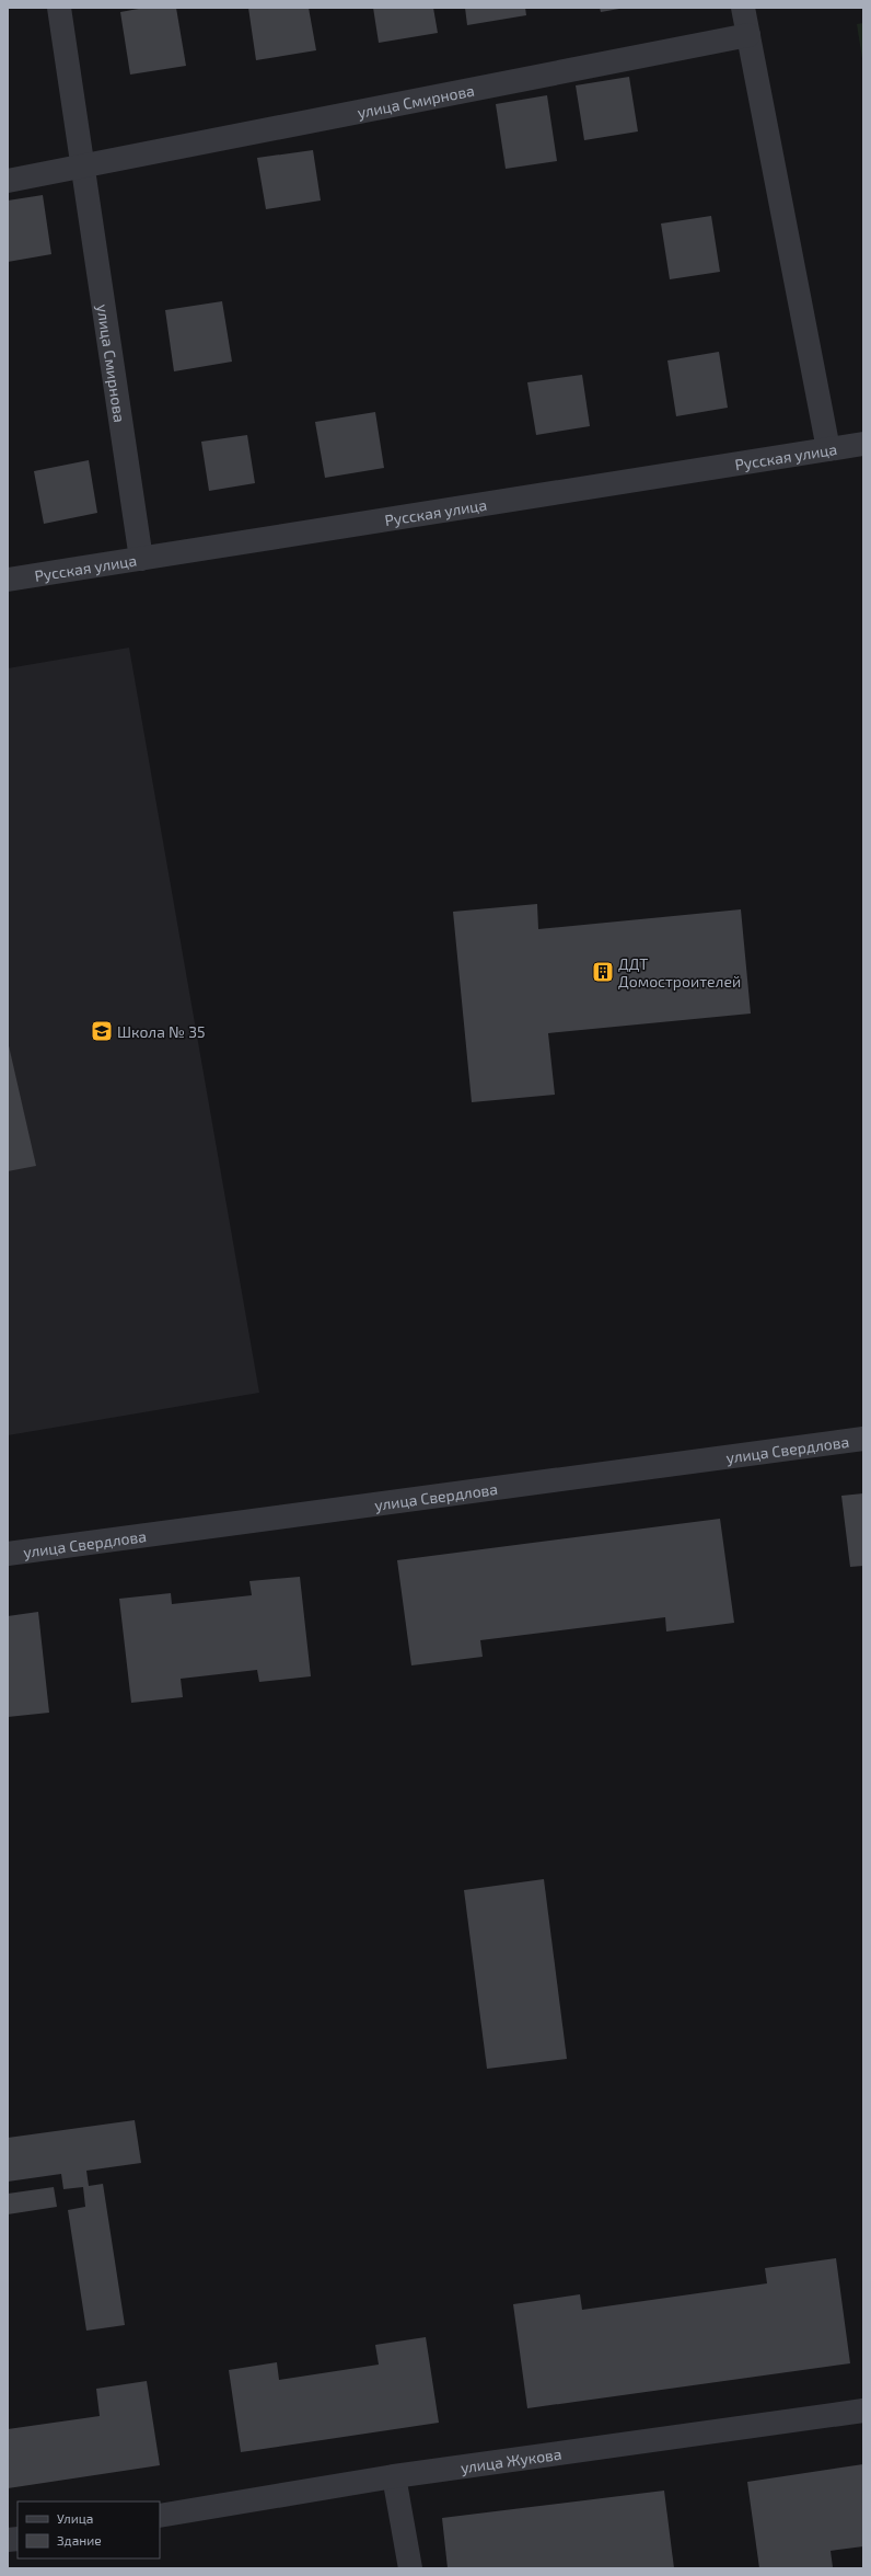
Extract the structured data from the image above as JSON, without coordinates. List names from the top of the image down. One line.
{"streets":{"street":["улица Смирнова","Русская улица","улица Свердлова","улица Жукова"]},"crossings":[["улица Смирнова","Русская улица"]],"places":{"building":["ДДТ Домостроителей"],"school or university":["Школа № 35"]},"legend":["Улица","Здание"]}
